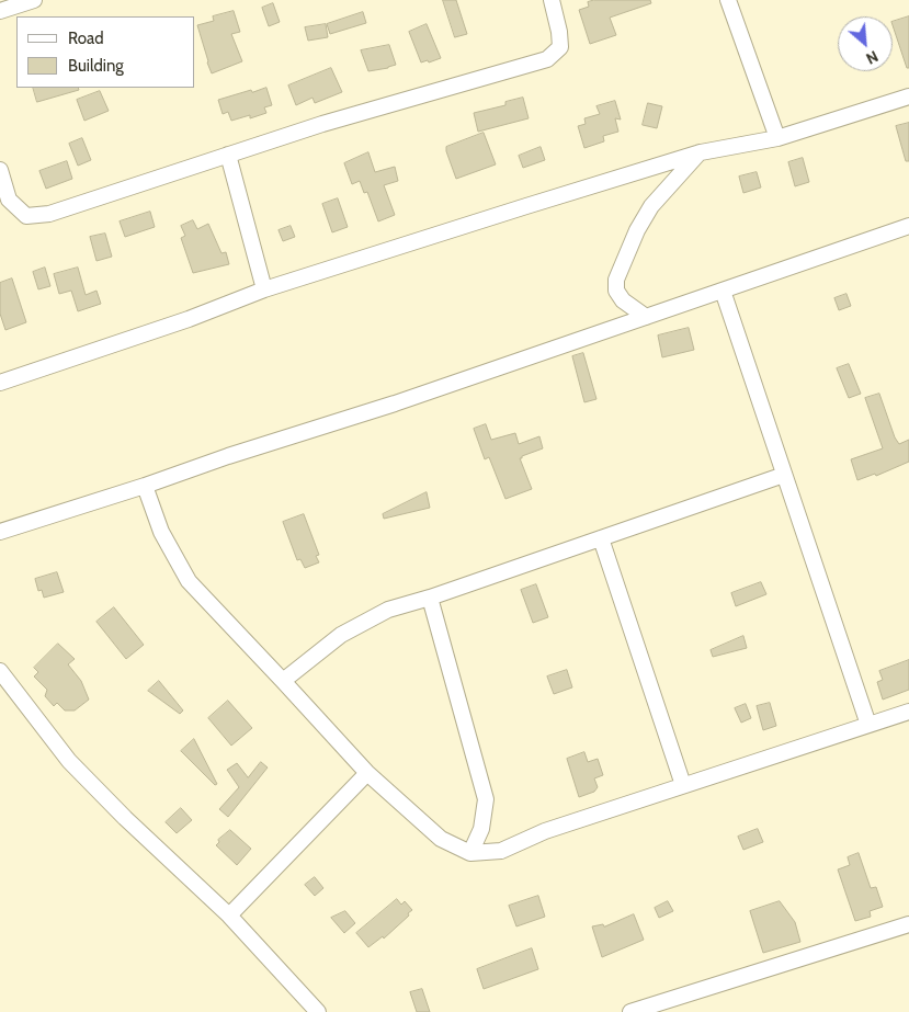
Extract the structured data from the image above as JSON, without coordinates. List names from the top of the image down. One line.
{"legend":["Road","Building"],"north":"bottom right"}
